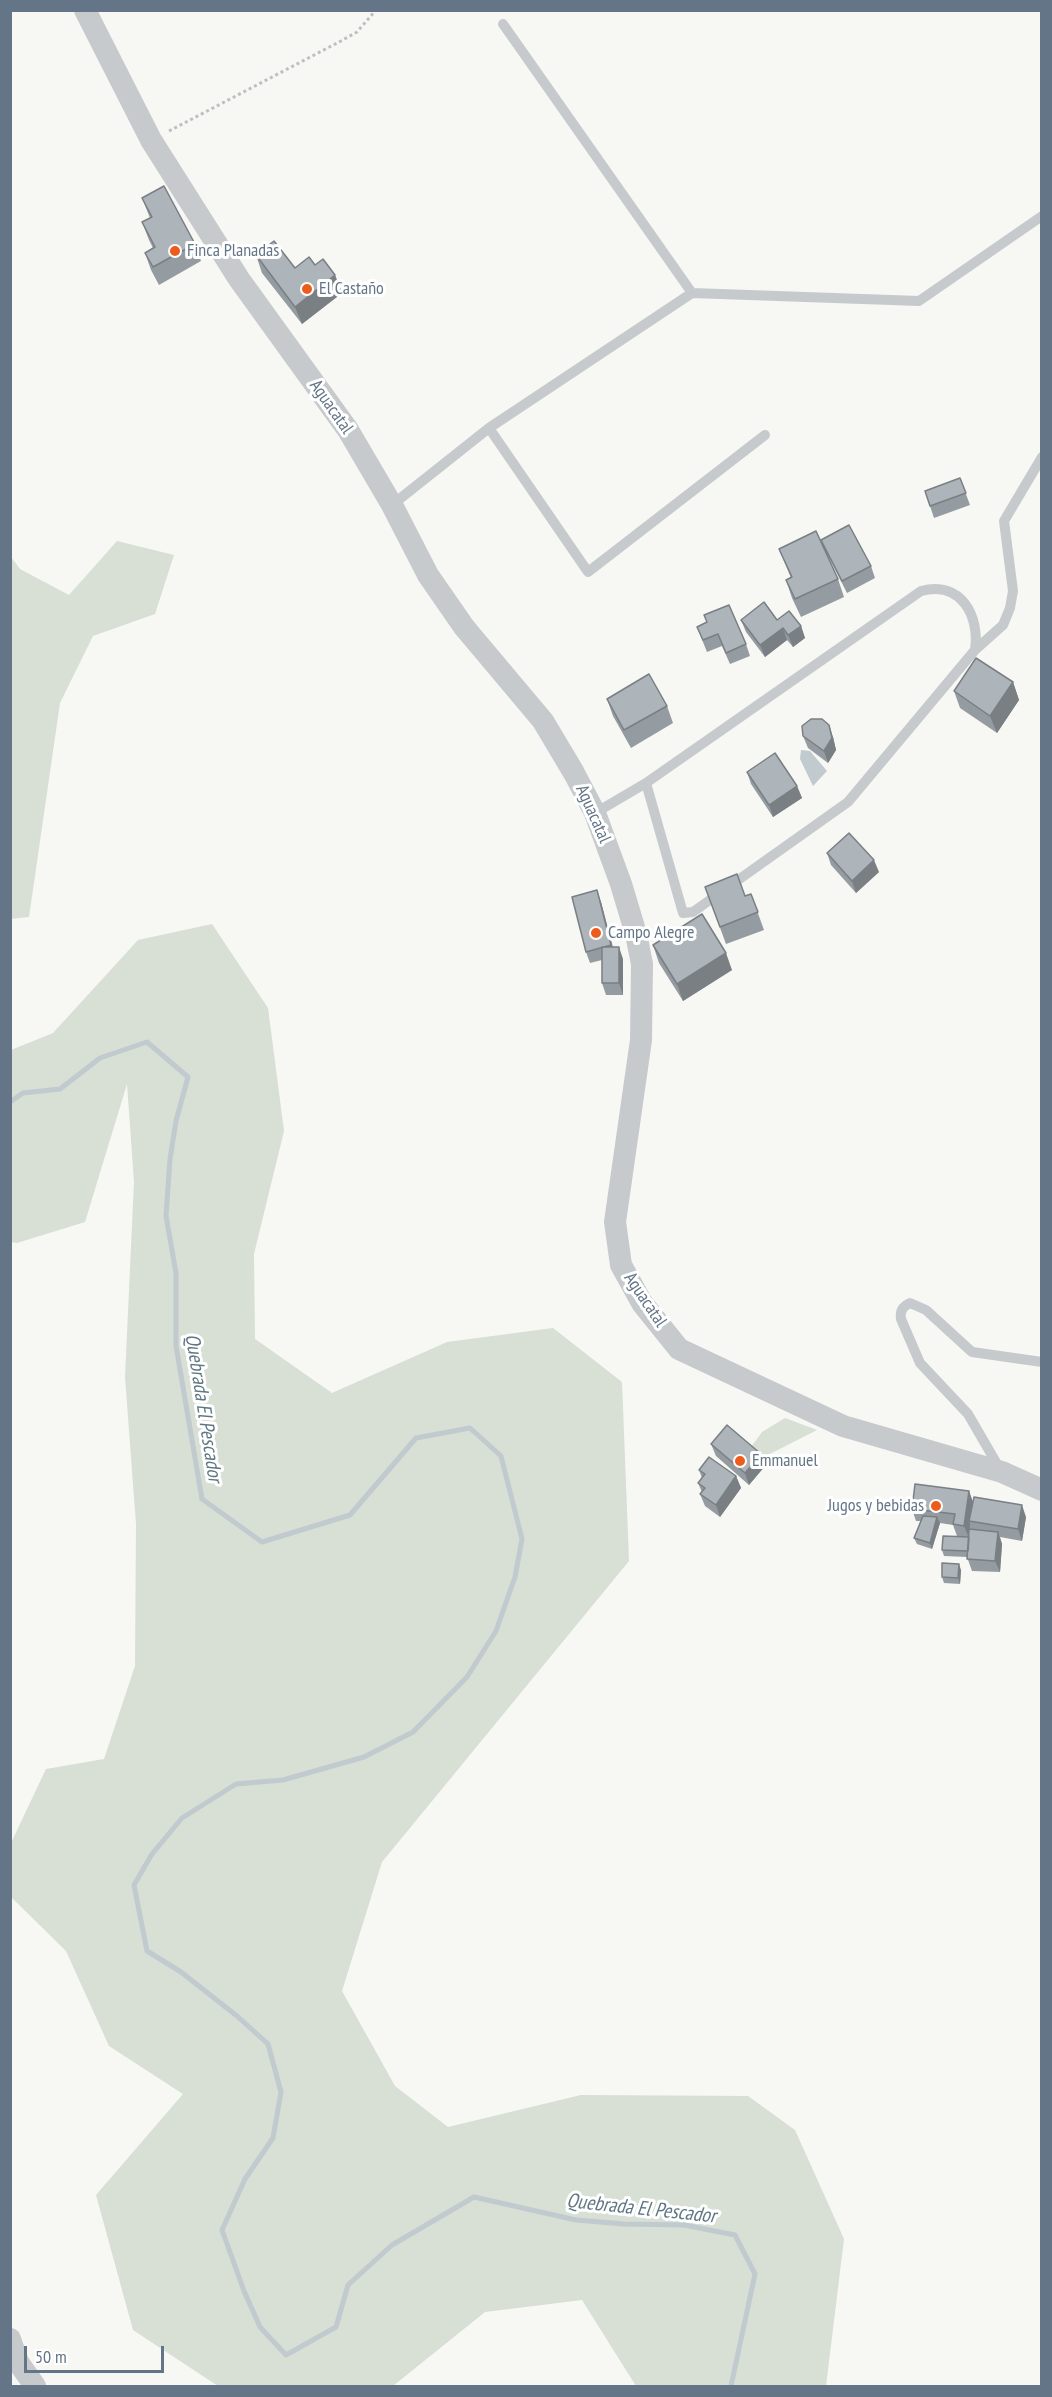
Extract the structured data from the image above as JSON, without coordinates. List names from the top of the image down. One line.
{"streets":{"street":["Aguacatal"]},"water":["Quebrada El Pescador"],"places":["Finca Planadas","El Castaño","Campo Alegre","Emmanuel","Jugos y bebidas"],"scale_bar":"50 m"}
